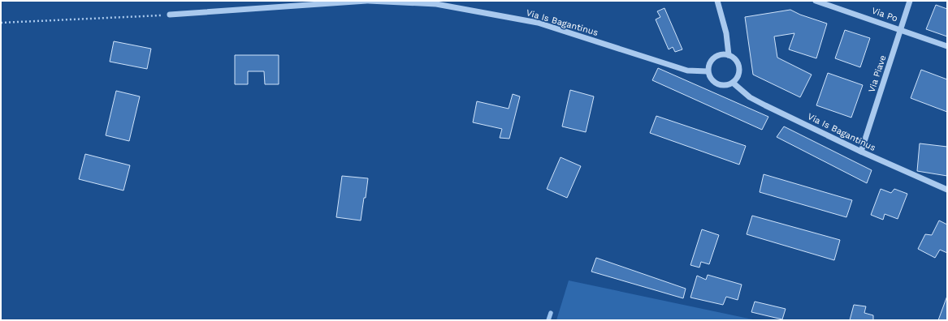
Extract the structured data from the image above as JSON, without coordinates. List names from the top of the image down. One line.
{"streets":{"street":["Via Po","Via Is Bagantinus","Via Piave"]},"crossings":[["Via Po","Via Piave"],["Via Is Bagantinus","Via Piave"]]}
